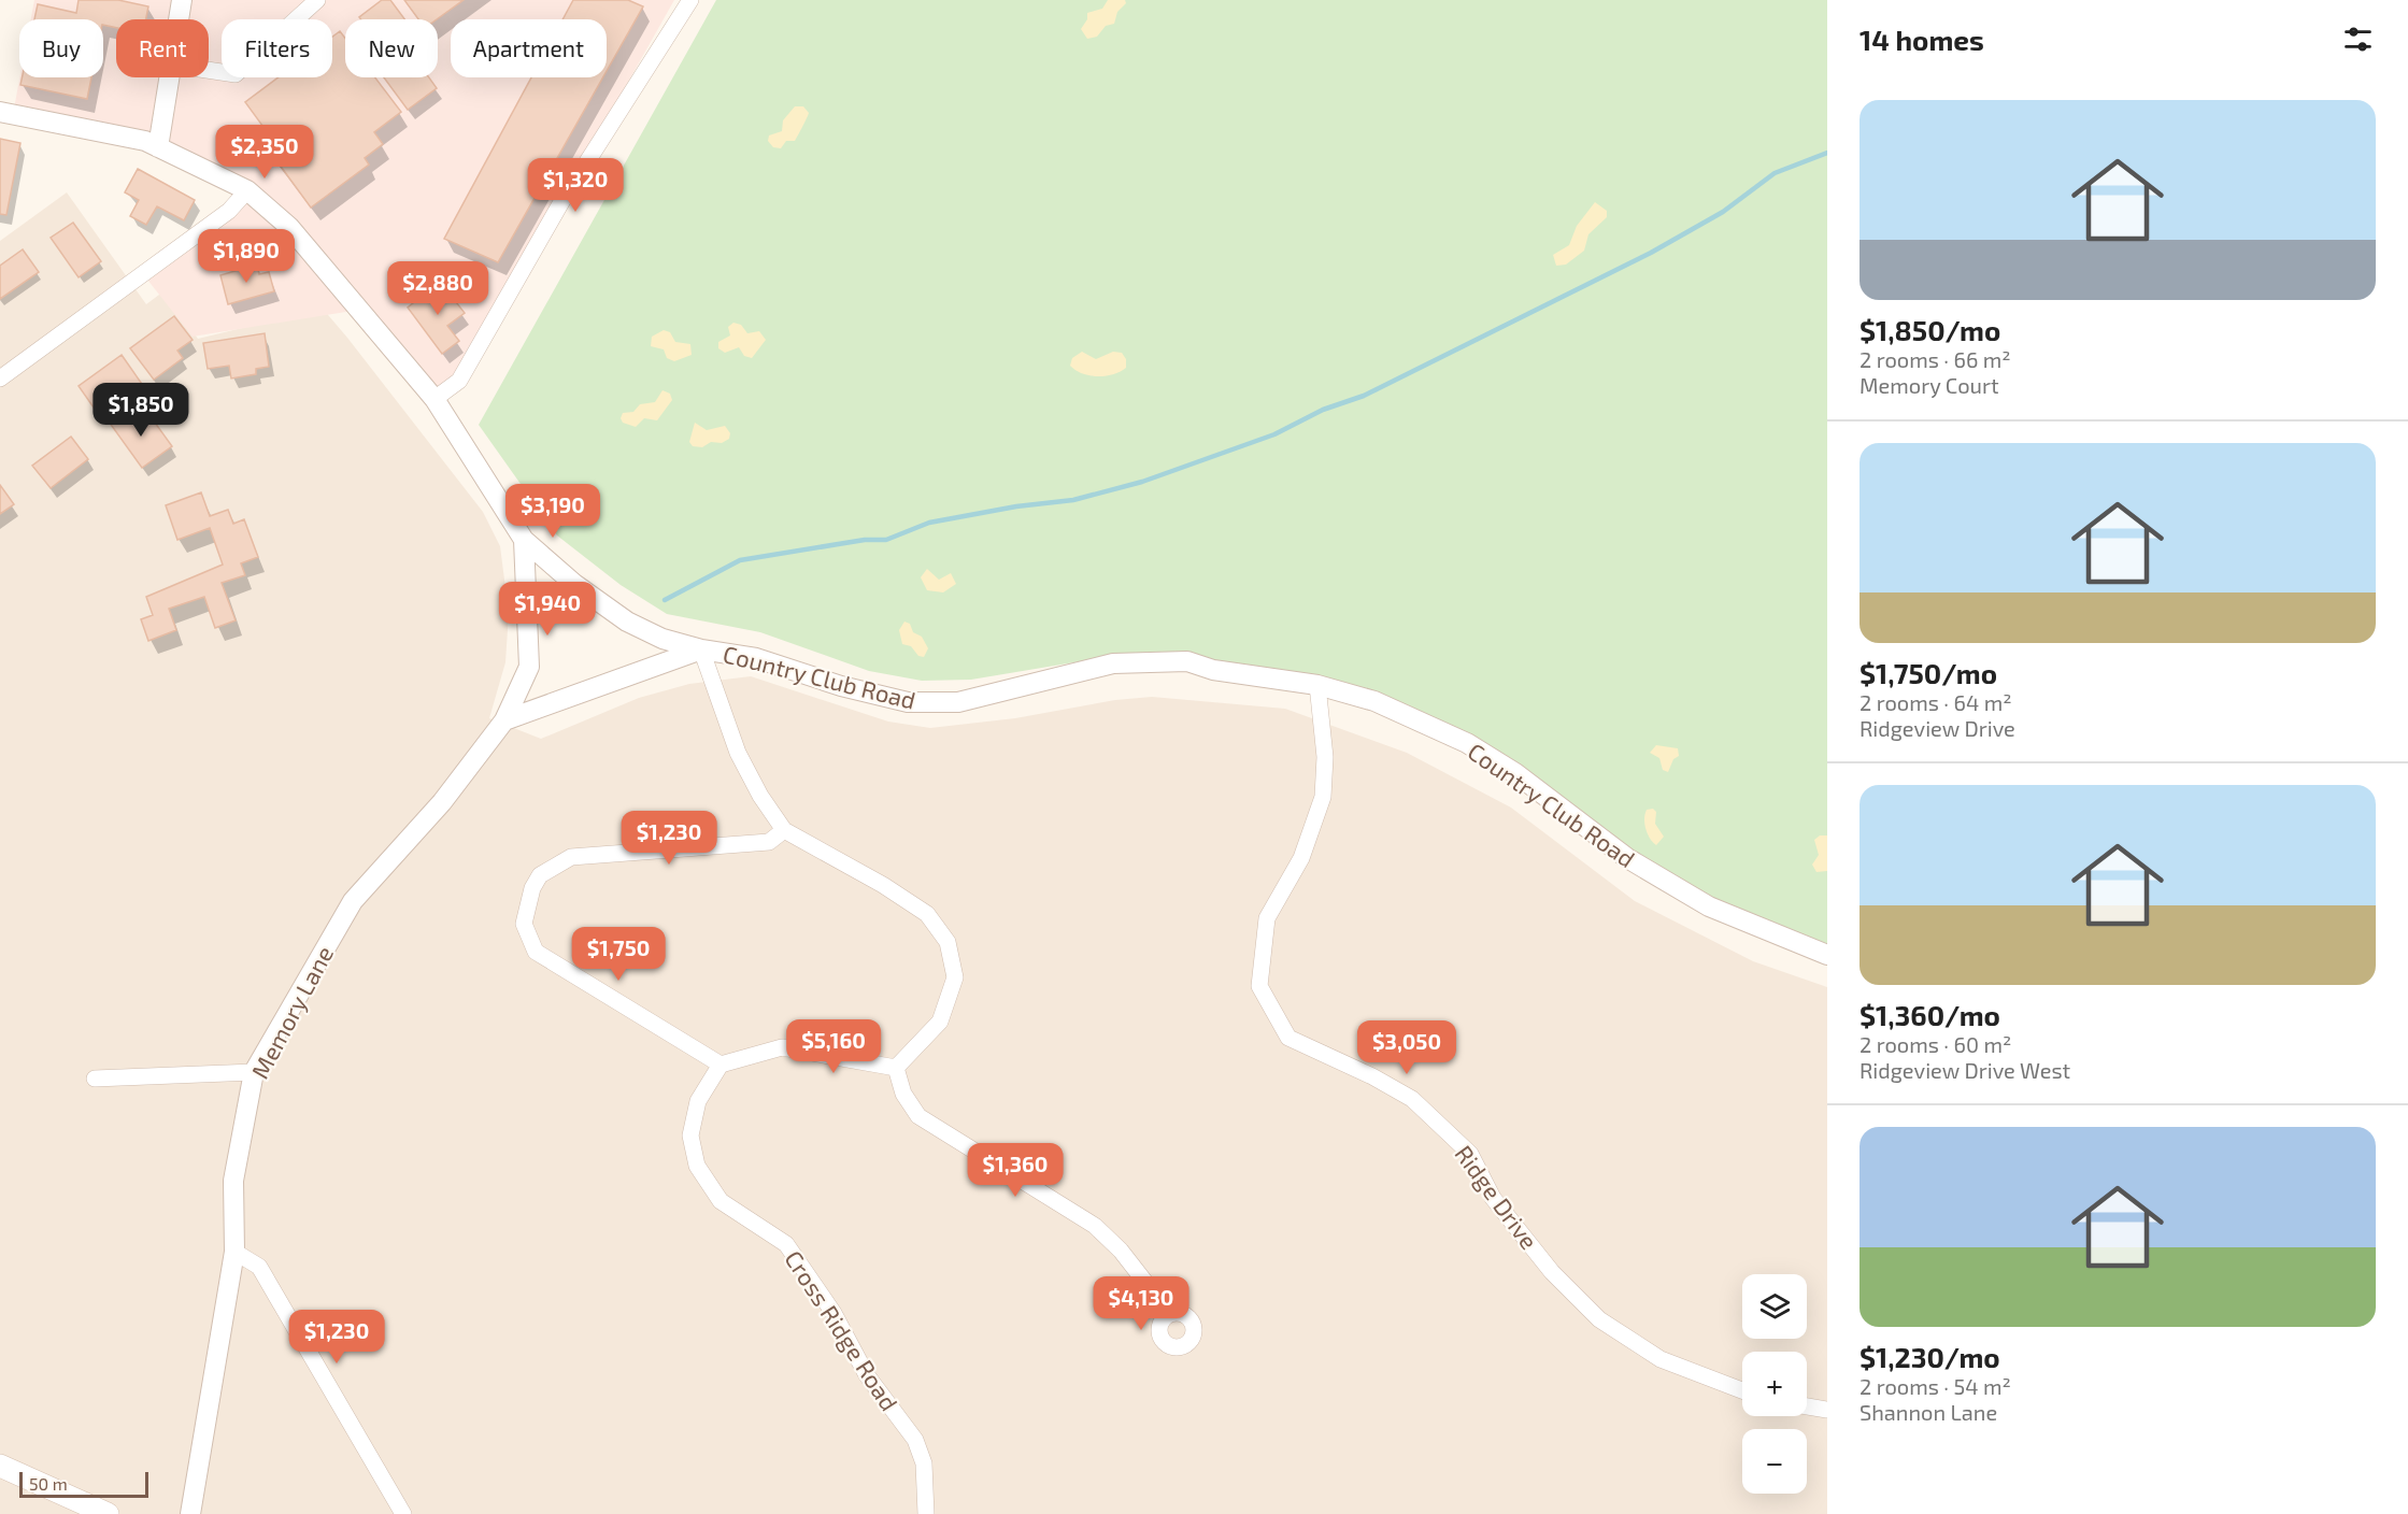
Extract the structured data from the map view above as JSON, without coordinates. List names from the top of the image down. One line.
{"streets":{"street":["Country Club Road","Memory Lane","Ridge Drive","Cross Ridge Road"]},"crossings":[["Country Club Road","Memory Lane"],["Country Club Road","Ridge Drive"]],"scale_bar":"50 m","page":{"heading":"14 homes","chip":["Buy","Rent","Filters","New","Apartment"],"list":[{"name":"$1,850/mo","note":"2 rooms · 66 m² · Memory Court"},{"name":"$1,750/mo","note":"2 rooms · 64 m² · Ridgeview Drive"},{"name":"$1,360/mo","note":"2 rooms · 60 m² · Ridgeview Drive West"},{"name":"$1,230/mo","note":"2 rooms · 54 m² · Shannon Lane"}],"price":["$2,350","$1,320","$1,890","$2,880","$1,850","$3,190","$1,940","$1,230","$1,750","$5,160","$3,050","$1,360","$4,130","$1,230"],"map_buttons":["+","−"],"scale":"50 m"}}
